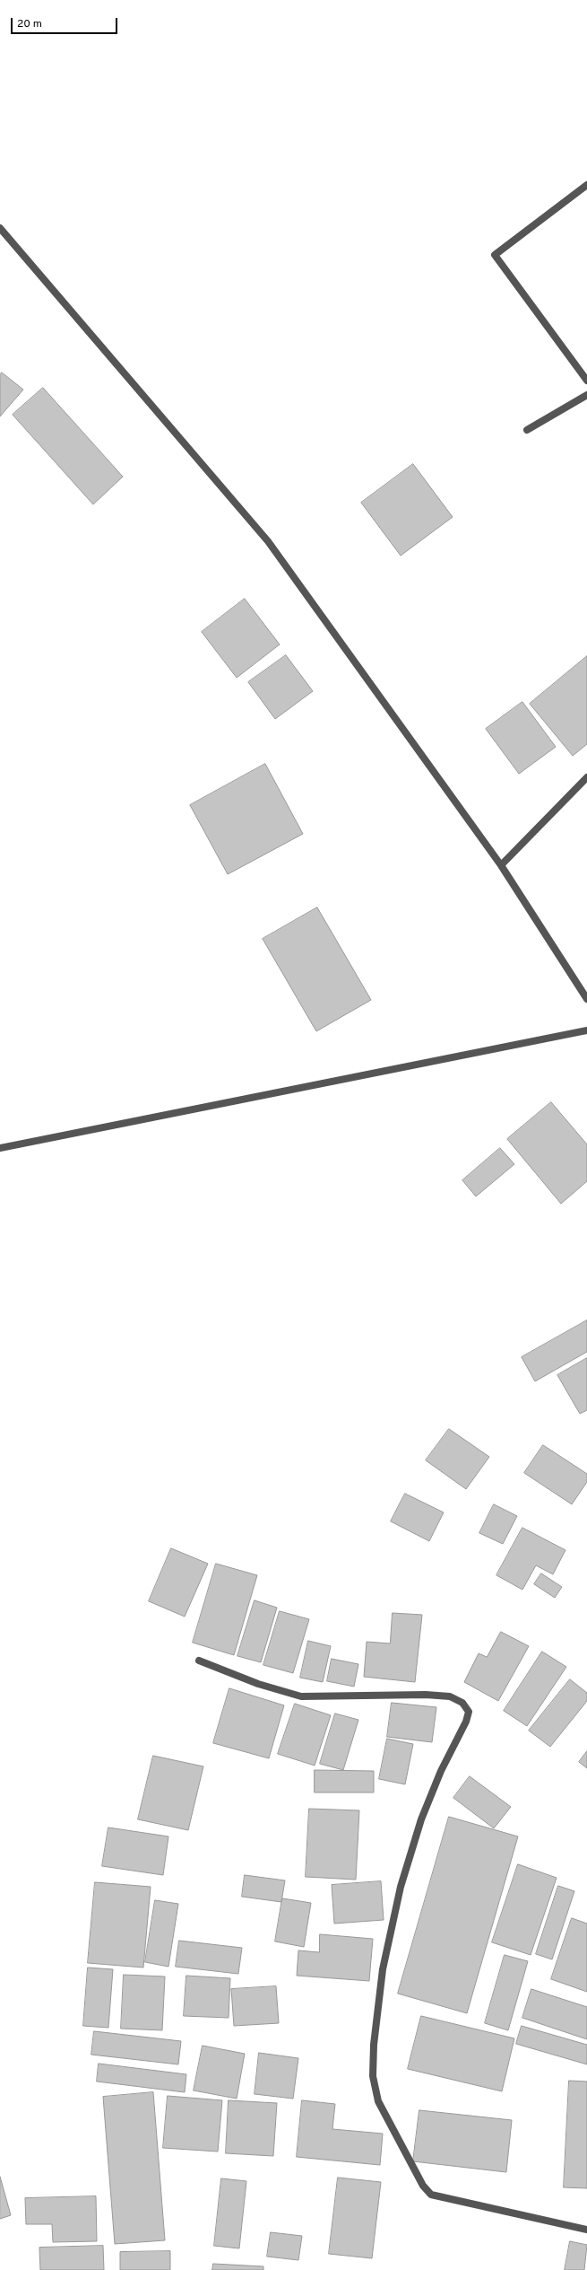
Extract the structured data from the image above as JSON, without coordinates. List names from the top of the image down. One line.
{"scale_bar":"20 m"}
